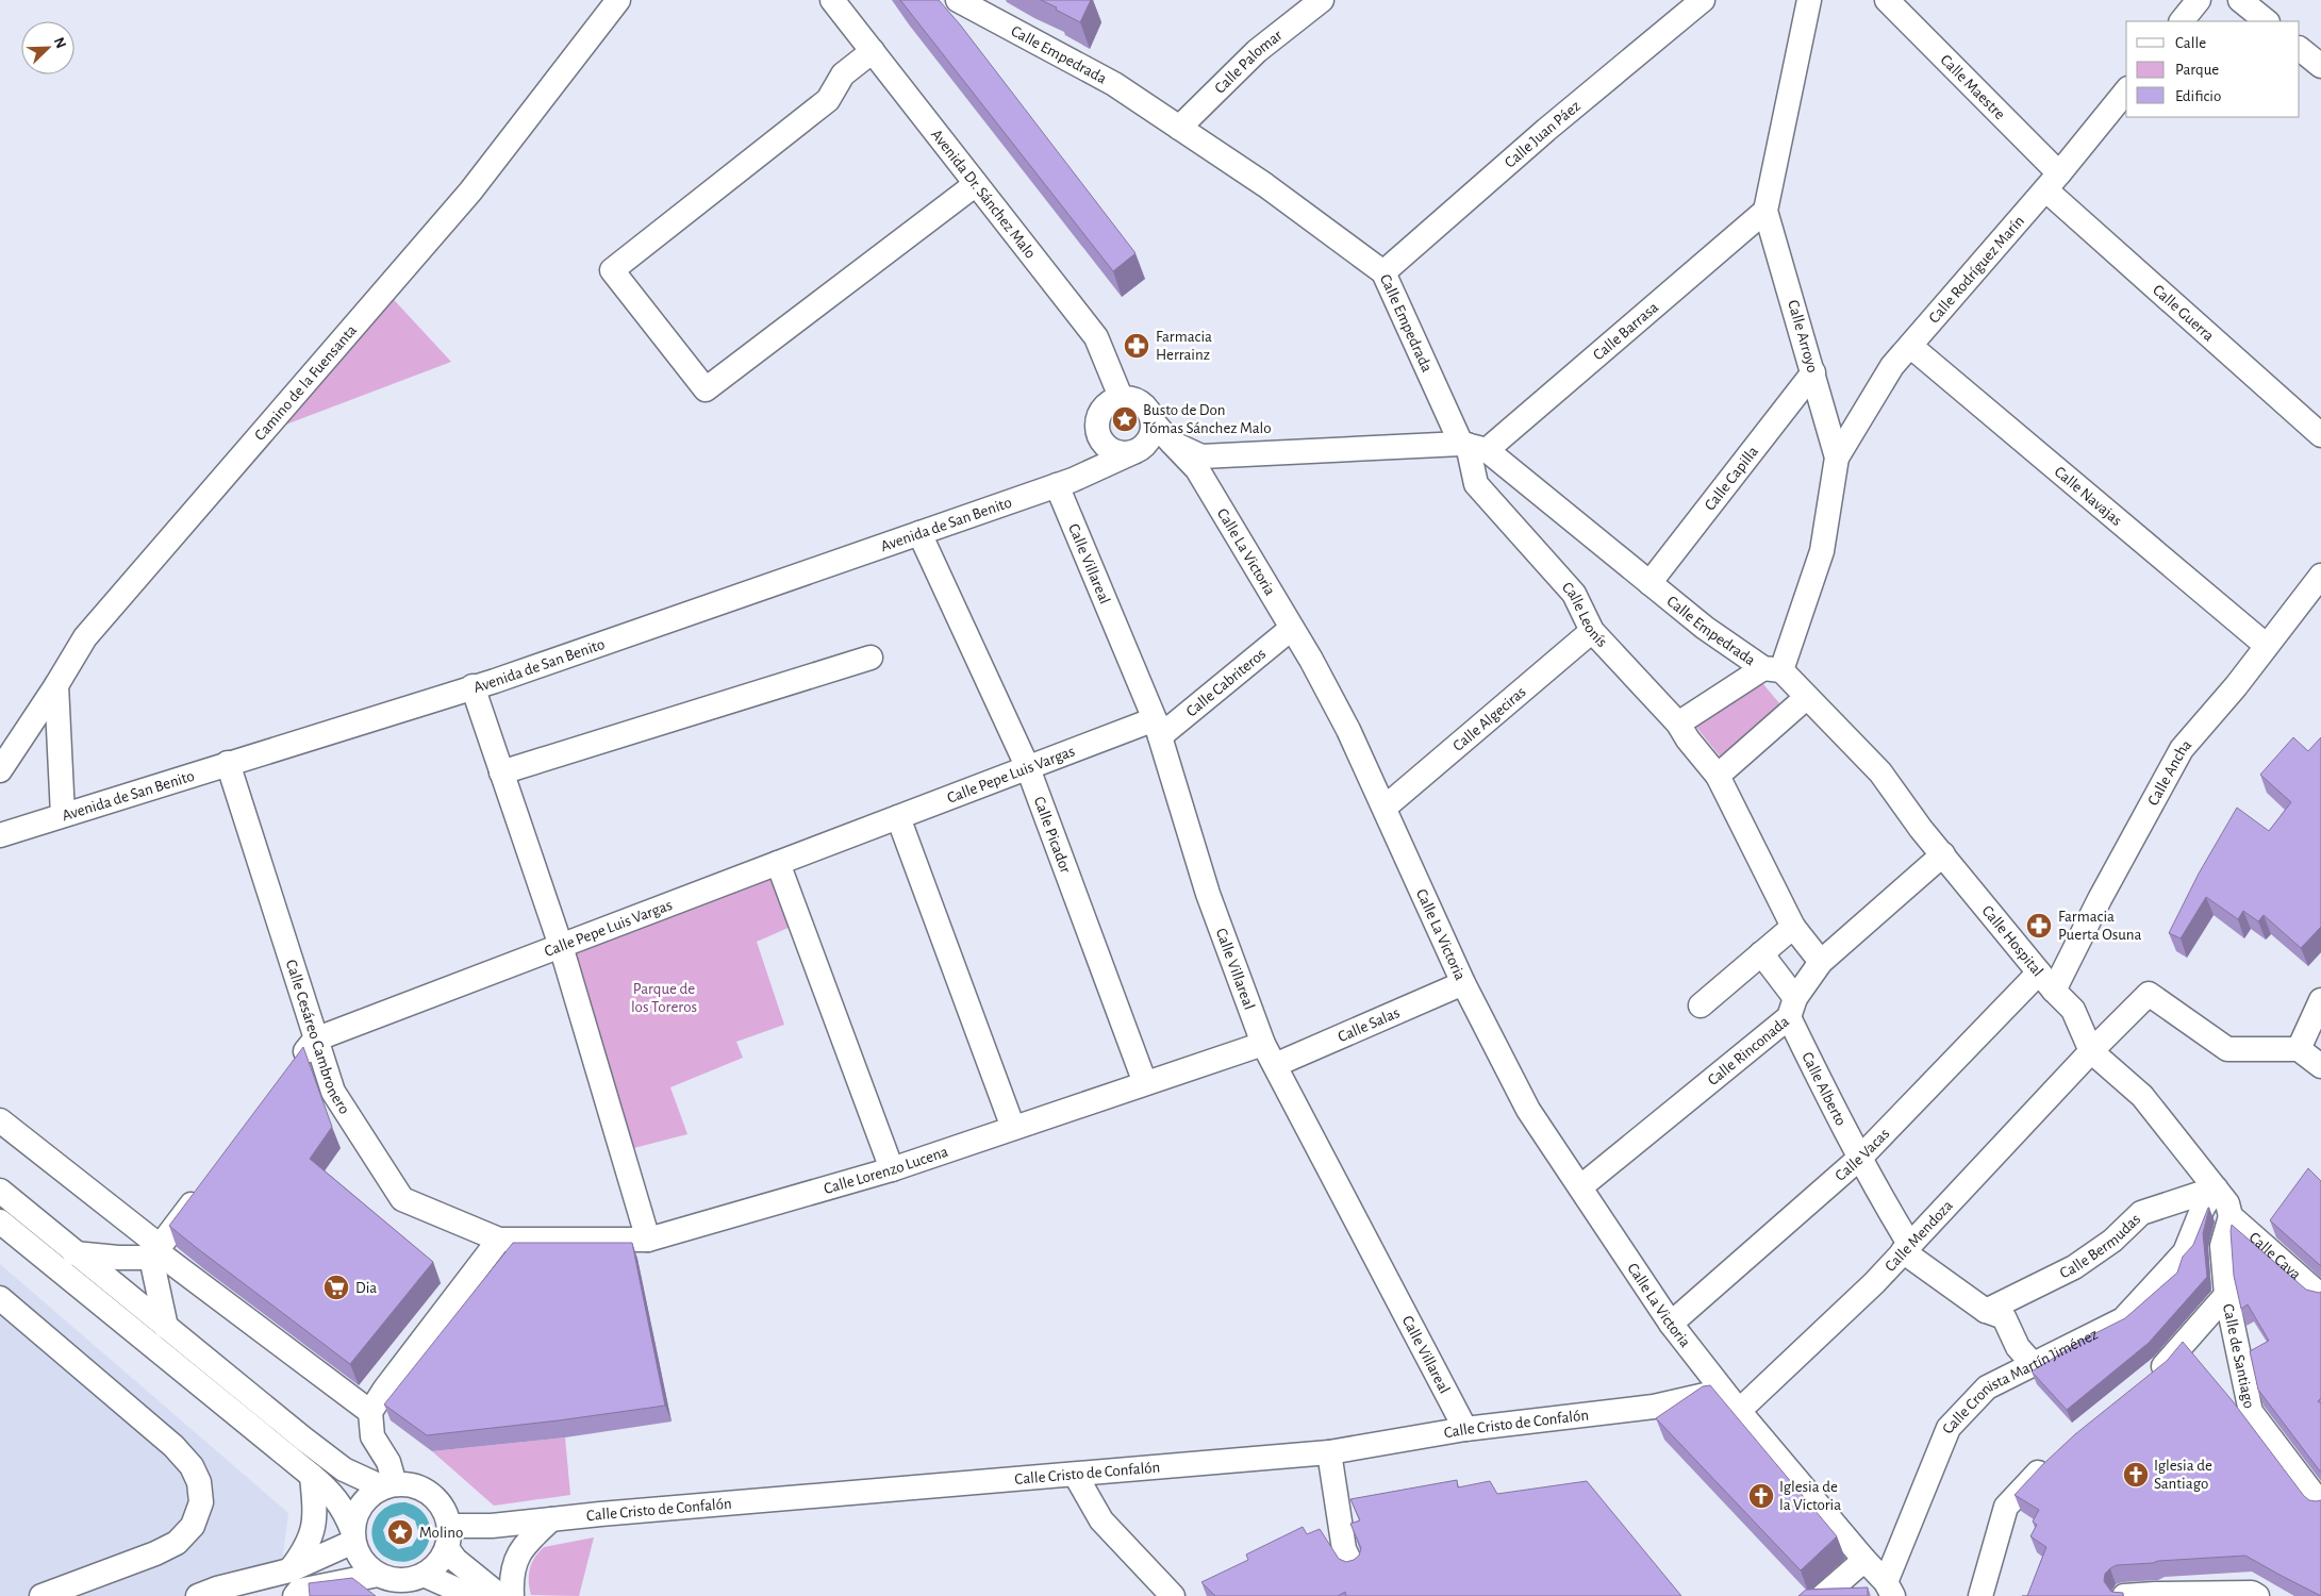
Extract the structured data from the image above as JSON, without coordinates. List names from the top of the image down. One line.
{"streets":{"street":["Calle Empedrada","Calle Palomar","Calle Maestre","Calle Juan Páez","Avenida Dr. Sánchez Malo","Calle Rodríguez Marín","Calle Guerra","Calle Barrasa","Calle Arroyo","Camino de la Fuensanta","Calle Capilla","Calle Navajas","Avenida de San Benito","Calle La Victoria","Calle Villareal","Calle Leonís","Calle Cabriteros","Calle Algeciras","Calle Ancha","Calle Pepe Luis Vargas","Calle Picador","Calle Hospital","Calle Salas","Calle Cesáreo Cambronero","Calle Rinconada","Calle Alberto","Calle Vacas","Calle Lorenzo Lucena","Calle Mendoza","Calle Bermudas","Calle Cava","Calle de Santiago","Calle Cronista Martín Jiménez","Calle Cristo de Confalón"]},"crossings":[["Calle Empedrada","Calle Palomar"],["Calle Empedrada","Calle Juan Páez"],["Calle Empedrada","Calle Barrasa"],["Calle Empedrada","Calle Arroyo"],["Calle Empedrada","Calle Capilla"],["Calle Empedrada","Calle Leonís"],["Calle Empedrada","Calle Hospital"],["Calle Maestre","Calle Rodríguez Marín"],["Calle Maestre","Calle Guerra"],["Avenida Dr. Sánchez Malo","Avenida de San Benito"],["Avenida Dr. Sánchez Malo","Calle La Victoria"],["Calle Rodríguez Marín","Calle Guerra"],["Calle Rodríguez Marín","Calle Arroyo"],["Calle Rodríguez Marín","Calle Navajas"],["Calle Barrasa","Calle Arroyo"],["Calle Barrasa","Calle Leonís"],["Calle Arroyo","Calle Capilla"],["Calle Arroyo","Calle Hospital"],["Calle Navajas","Calle Ancha"],["Avenida de San Benito","Calle La Victoria"],["Avenida de San Benito","Calle Villareal"],["Avenida de San Benito","Calle Picador"],["Avenida de San Benito","Calle Cesáreo Cambronero"],["Calle La Victoria","Calle Cabriteros"],["Calle La Victoria","Calle Algeciras"],["Calle La Victoria","Calle Salas"],["Calle La Victoria","Calle Rinconada"],["Calle La Victoria","Calle Vacas"],["Calle La Victoria","Calle Mendoza"],["Calle La Victoria","Calle Cronista Martín Jiménez"],["Calle La Victoria","Calle Cristo de Confalón"],["Calle Villareal","Calle Cabriteros"],["Calle Villareal","Calle Pepe Luis Vargas"],["Calle Villareal","Calle Salas"],["Calle Villareal","Calle Lorenzo Lucena"],["Calle Villareal","Calle Cristo de Confalón"],["Calle Leonís","Calle Algeciras"],["Calle Leonís","Calle Rinconada"],["Calle Cabriteros","Calle Pepe Luis Vargas"],["Calle Ancha","Calle Hospital"],["Calle Pepe Luis Vargas","Calle Picador"],["Calle Pepe Luis Vargas","Calle Cesáreo Cambronero"],["Calle Picador","Calle Lorenzo Lucena"],["Calle Hospital","Calle Rinconada"],["Calle Hospital","Calle Vacas"],["Calle Hospital","Calle Mendoza"],["Calle Hospital","Calle Bermudas"],["Calle Hospital","Calle Cava"],["Calle Hospital","Calle de Santiago"],["Calle Hospital","Calle Cronista Martín Jiménez"],["Calle Cesáreo Cambronero","Calle Lorenzo Lucena"],["Calle Rinconada","Calle Alberto"],["Calle Alberto","Calle Vacas"],["Calle Alberto","Calle Mendoza"],["Calle Bermudas","Calle Cronista Martín Jiménez"],["Calle Cava","Calle de Santiago"]],"parks":["Parque de los Toreros"],"places":{"pharmacy":["Farmacia Herrainz","Farmacia Puerta Osuna"],"place":["Busto de Don Tómas Sánchez Malo","Molino"],"supermarket":["Dia"],"church":["Iglesia de Santiago","Iglesia de la Victoria"]},"legend":["Calle","Parque","Edificio"],"north":"top right"}
